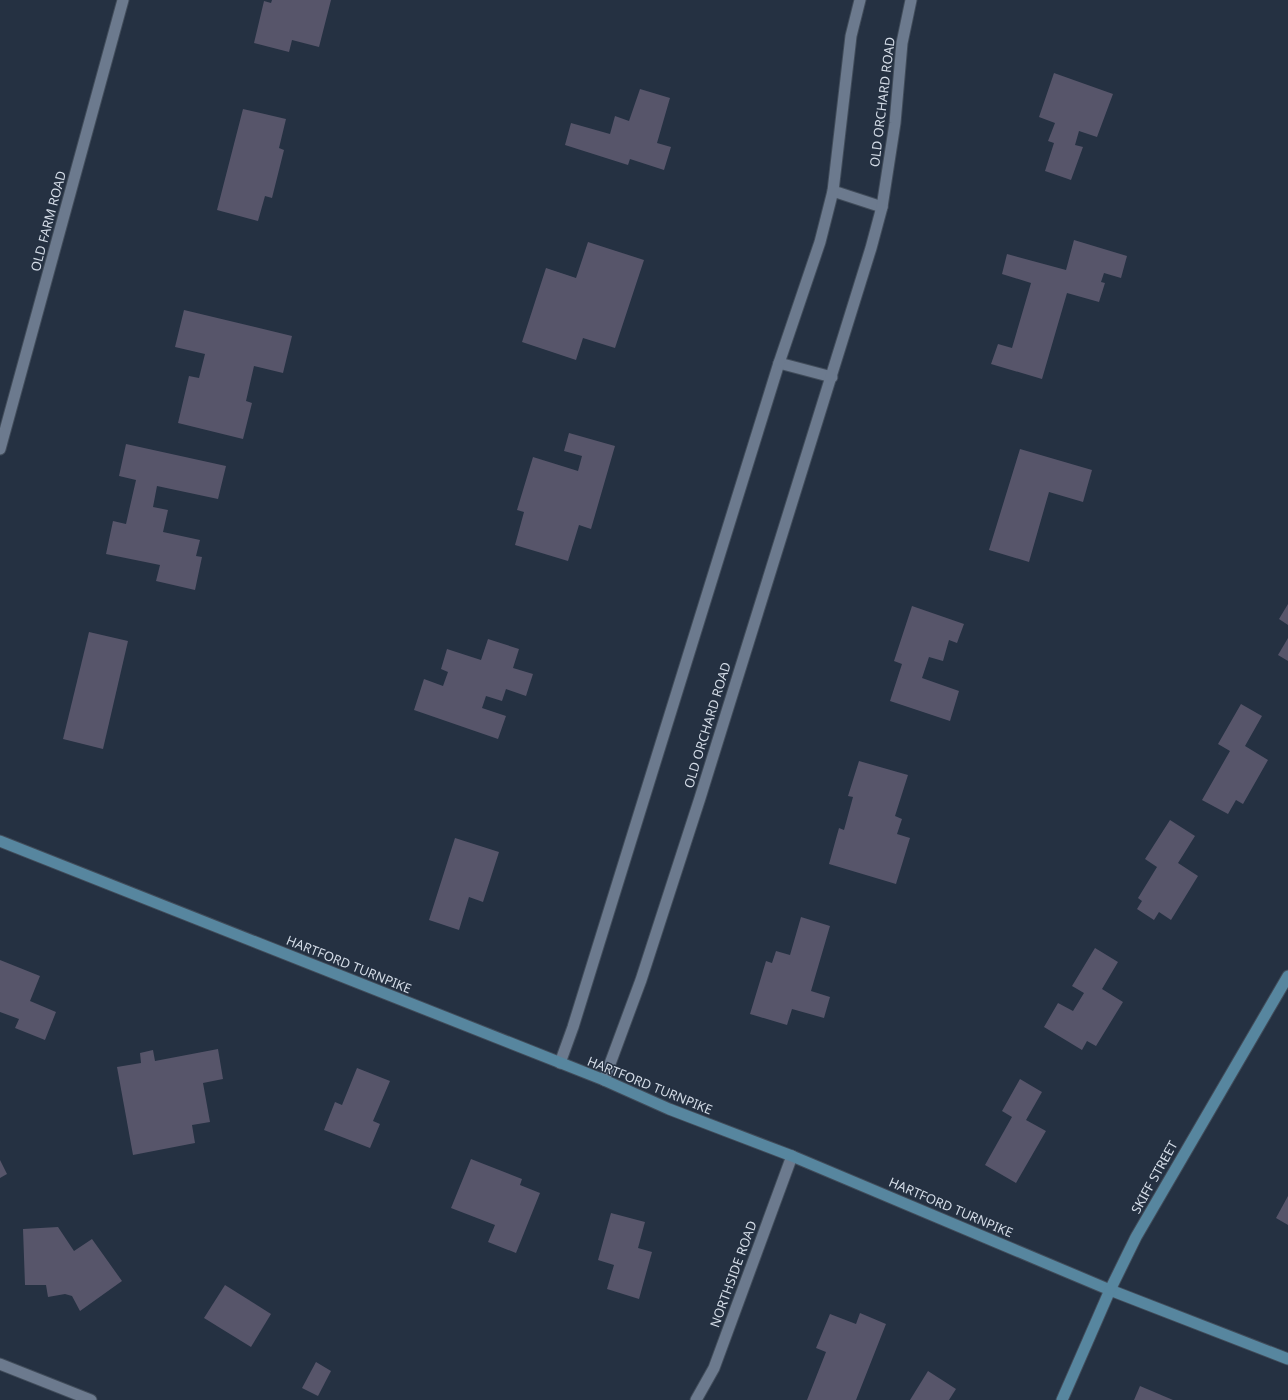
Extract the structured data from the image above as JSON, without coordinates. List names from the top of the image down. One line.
{"streets":{"main road":["HARTFORD TURNPIKE","SKIFF STREET"],"street":["OLD ORCHARD ROAD","OLD FARM ROAD","NORTHSIDE ROAD"]},"crossings":[["OLD ORCHARD ROAD","HARTFORD TURNPIKE"],["HARTFORD TURNPIKE","SKIFF STREET"],["HARTFORD TURNPIKE","NORTHSIDE ROAD"]]}
